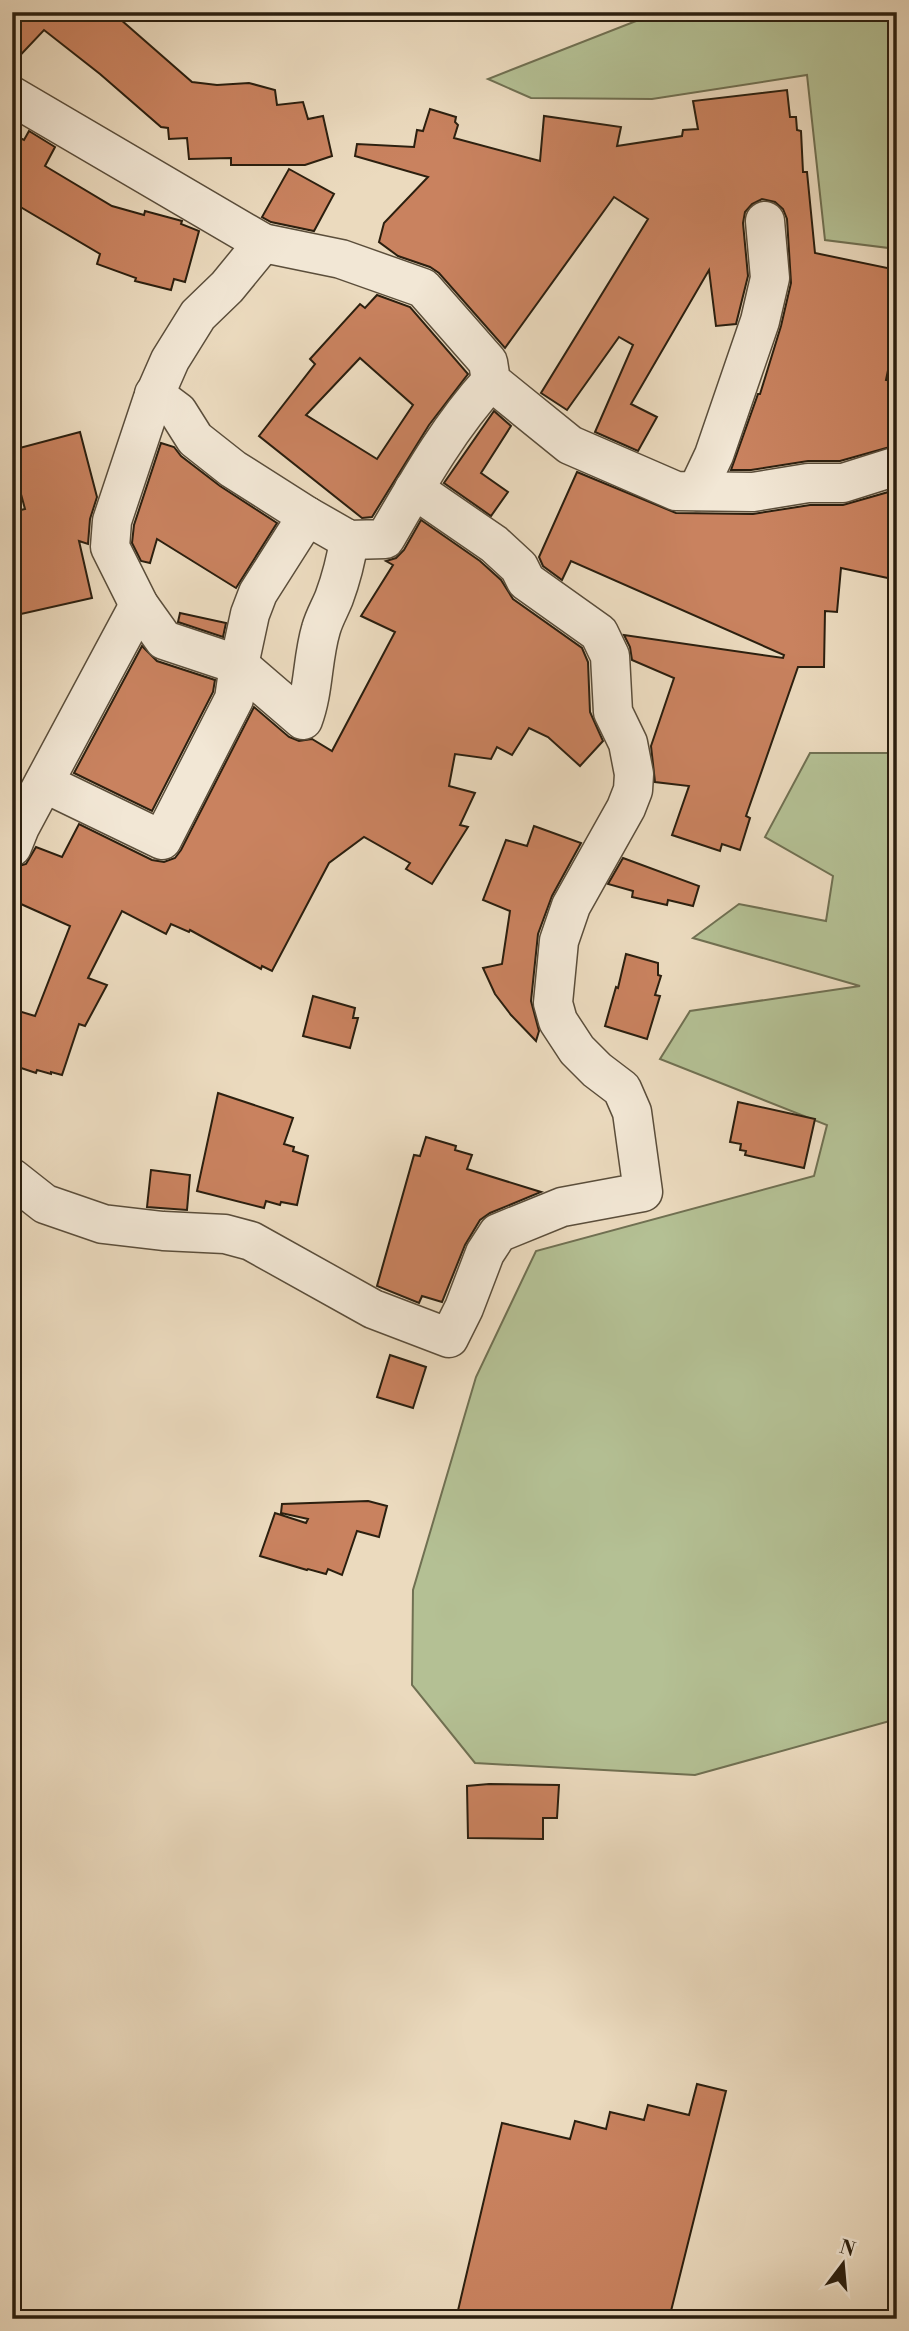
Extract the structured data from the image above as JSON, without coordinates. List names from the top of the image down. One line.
{"north":"top"}
